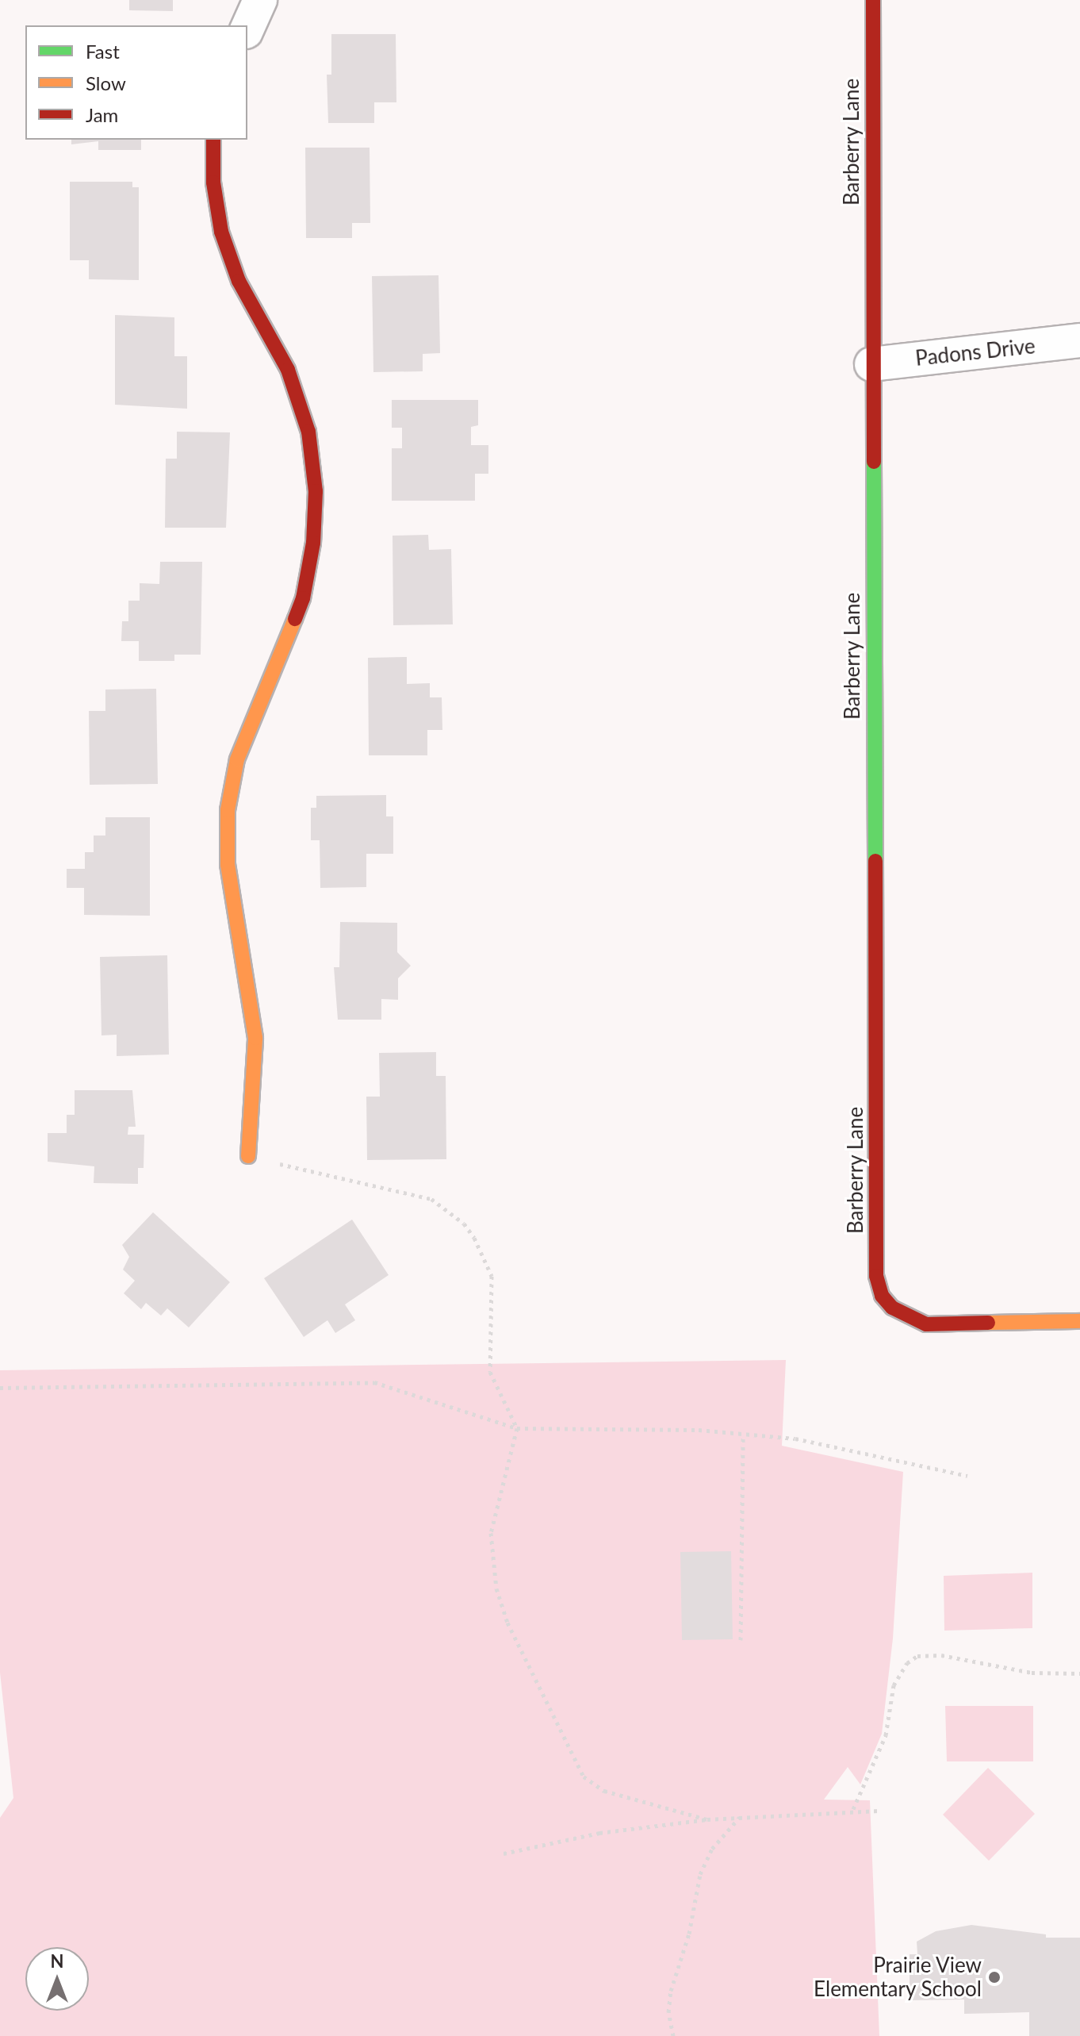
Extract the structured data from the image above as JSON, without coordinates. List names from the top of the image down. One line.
{"streets":{"street":["Barberry Lane","Padons Drive"]},"crossings":[["Barberry Lane","Padons Drive"]],"places":["Prairie View Elementary School"],"legend":["Fast","Slow","Jam"],"north":"top"}
